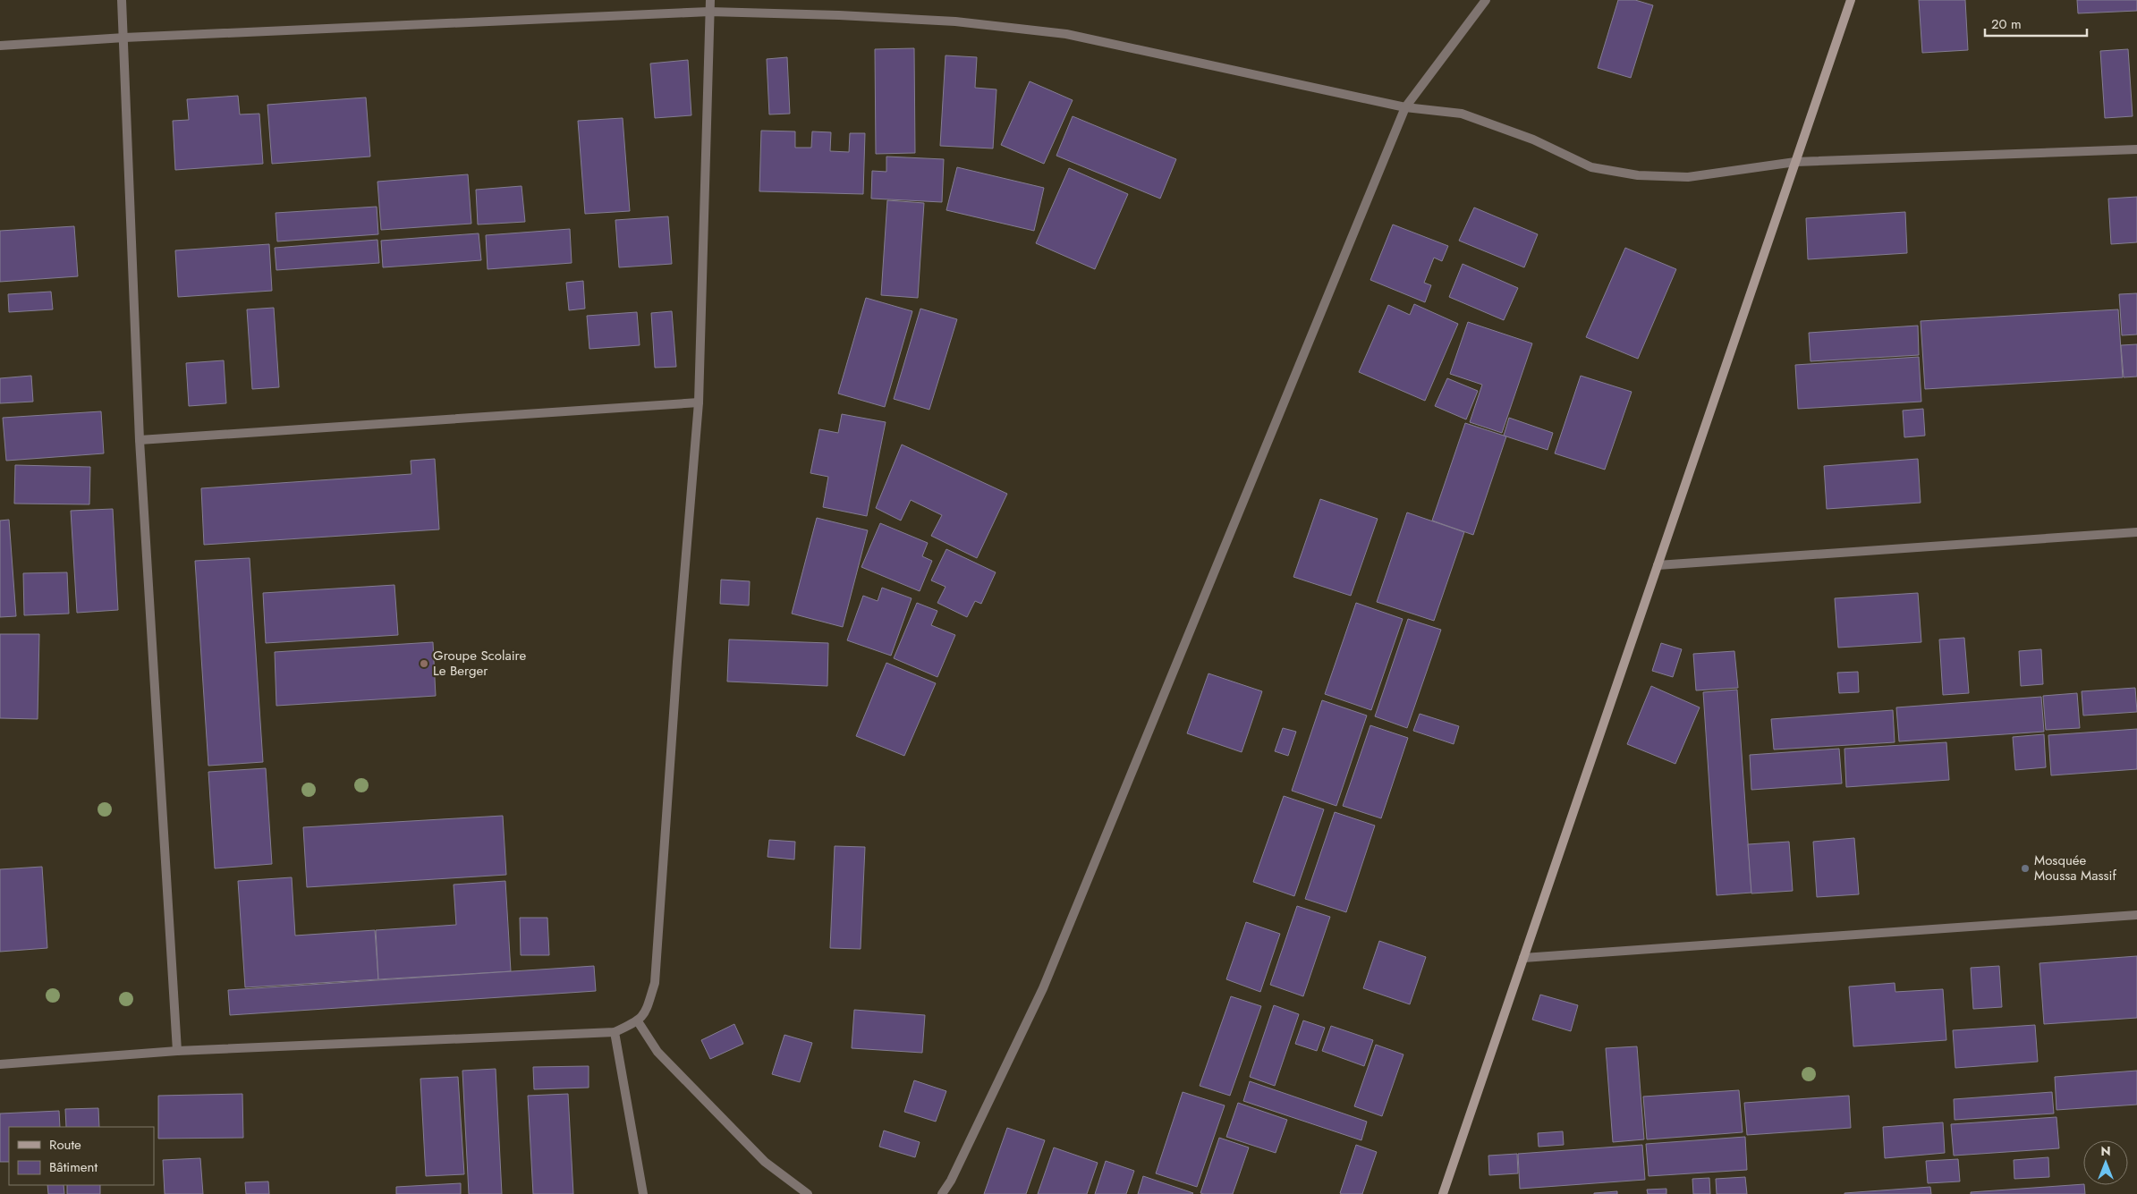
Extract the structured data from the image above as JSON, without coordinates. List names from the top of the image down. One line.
{"places":["Groupe Scolaire Le Berger","Mosquée Moussa Massif"],"legend":["Route","Bâtiment"],"scale_bar":"20 m","north":"top"}
